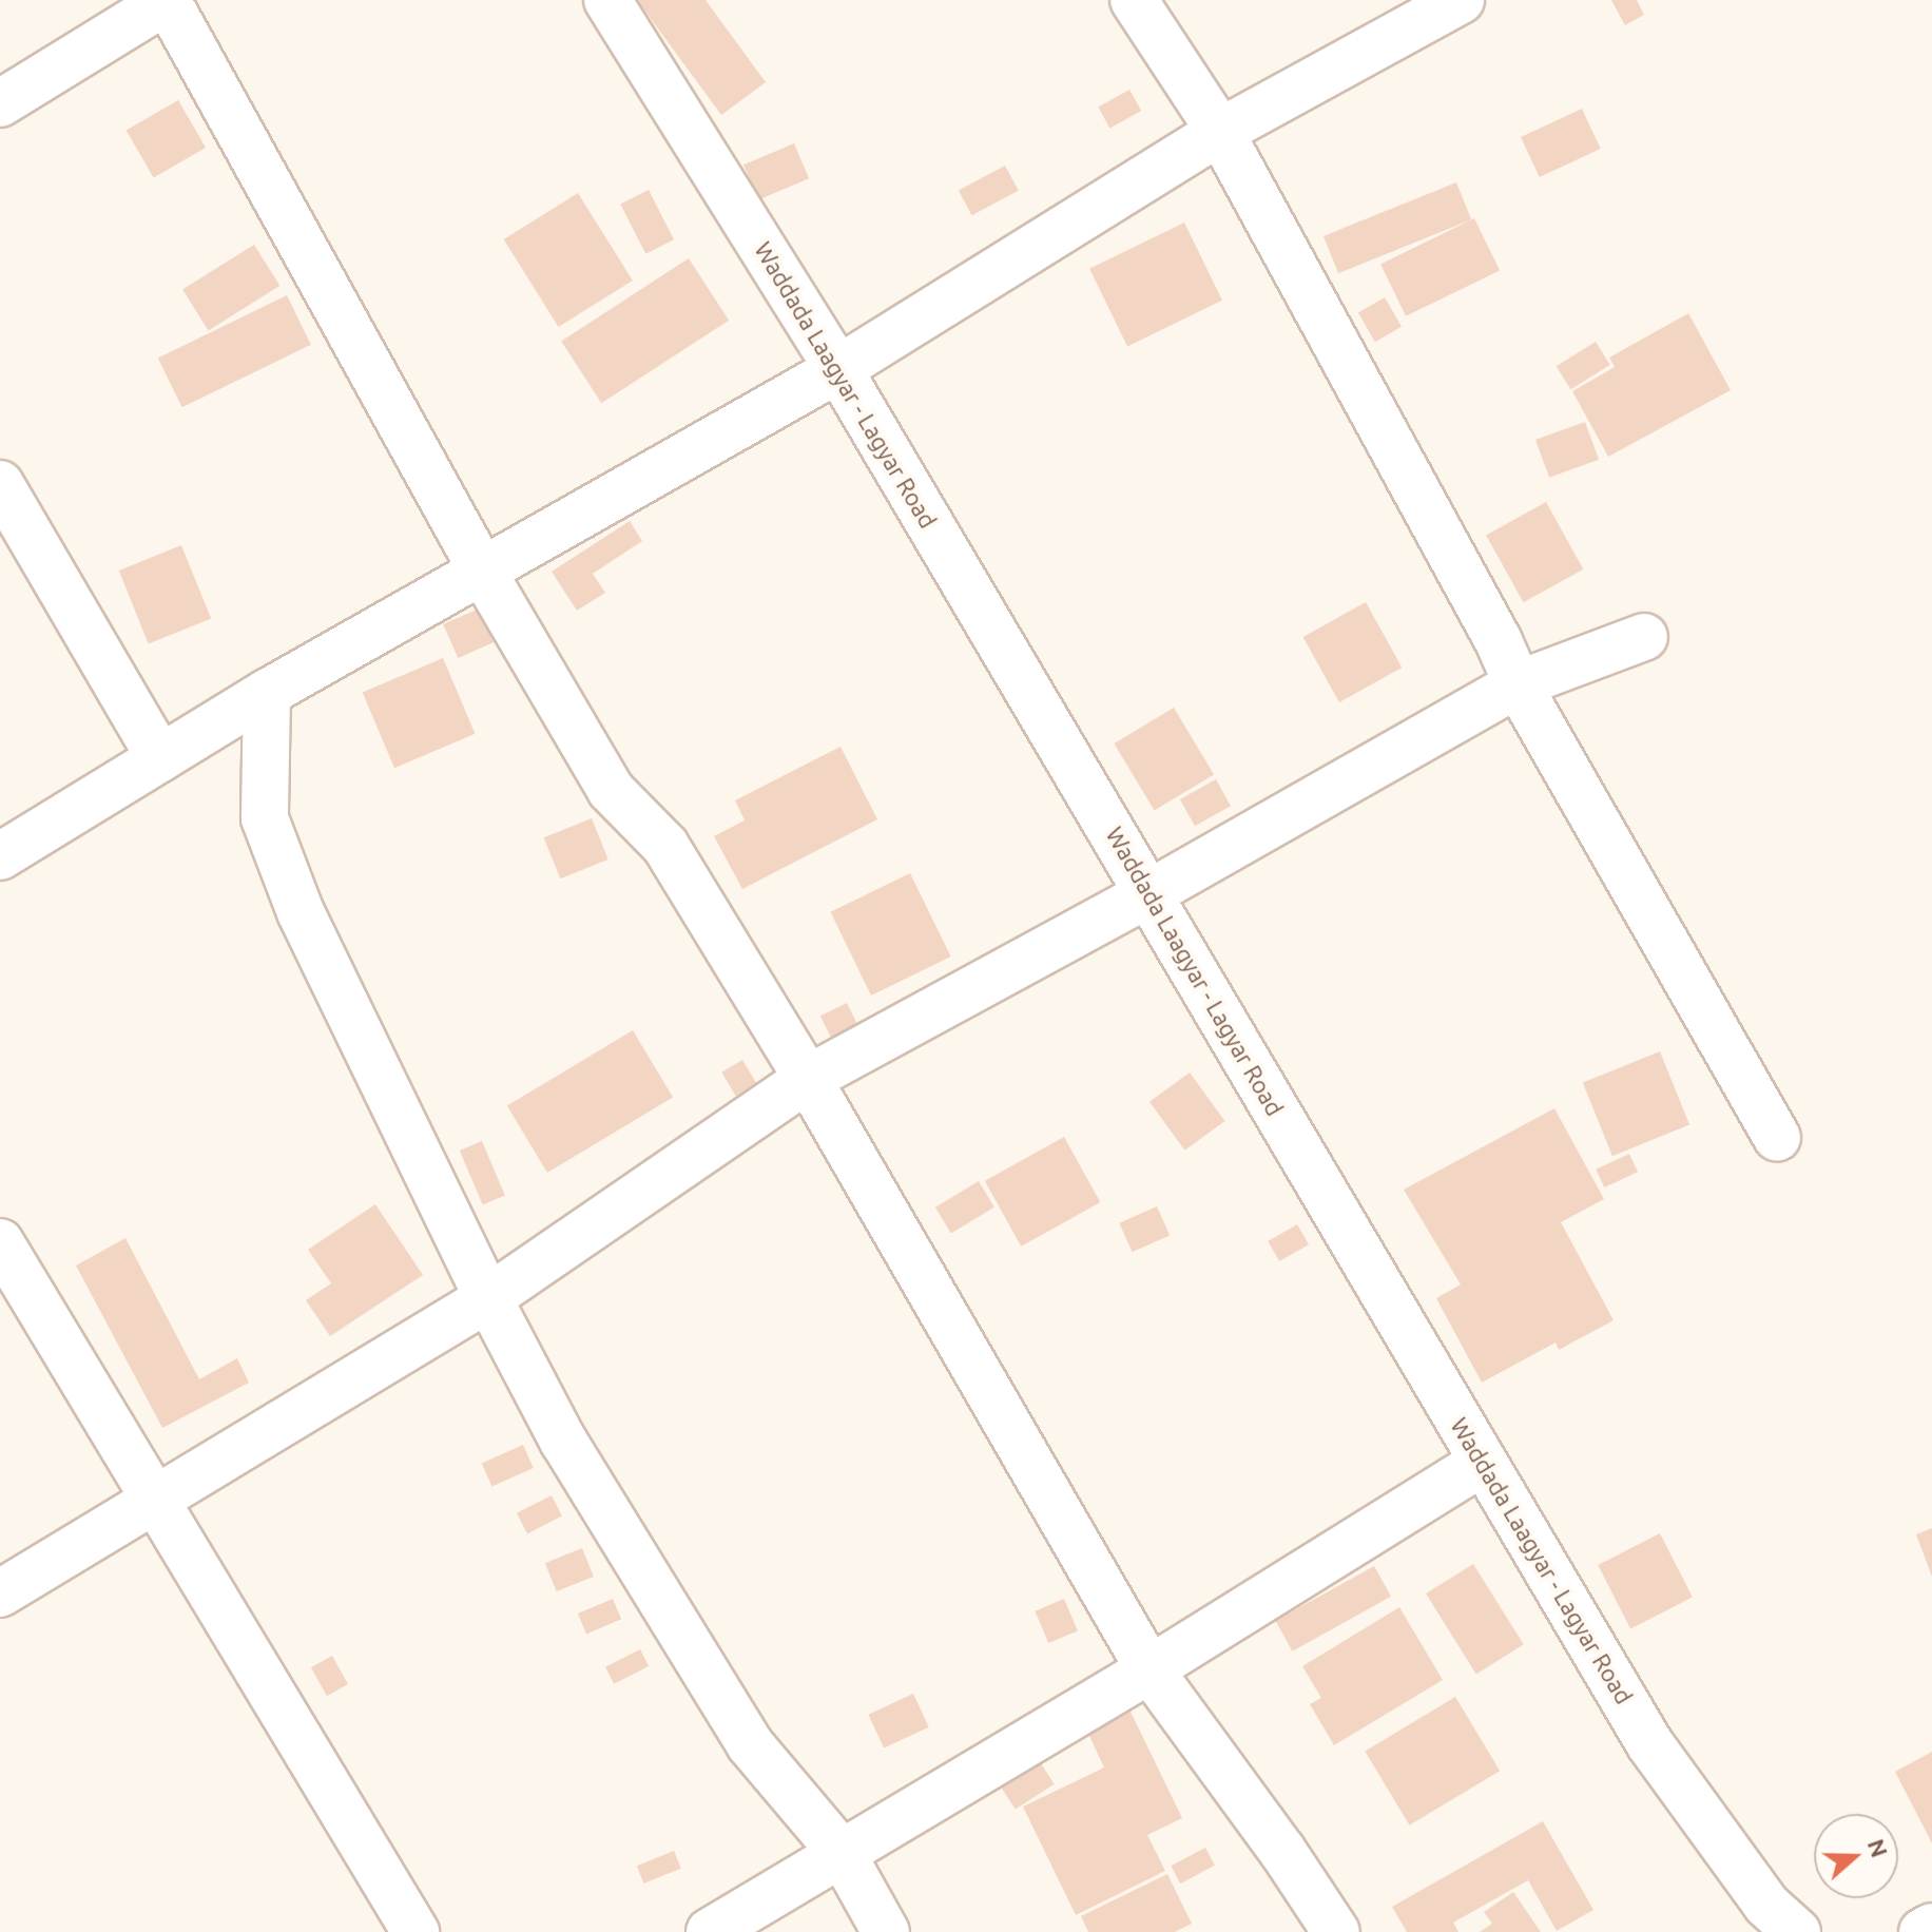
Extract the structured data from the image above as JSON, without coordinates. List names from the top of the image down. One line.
{"streets":{"street":["Waddada Laagyar - Lagyar Road"]},"north":"right"}
